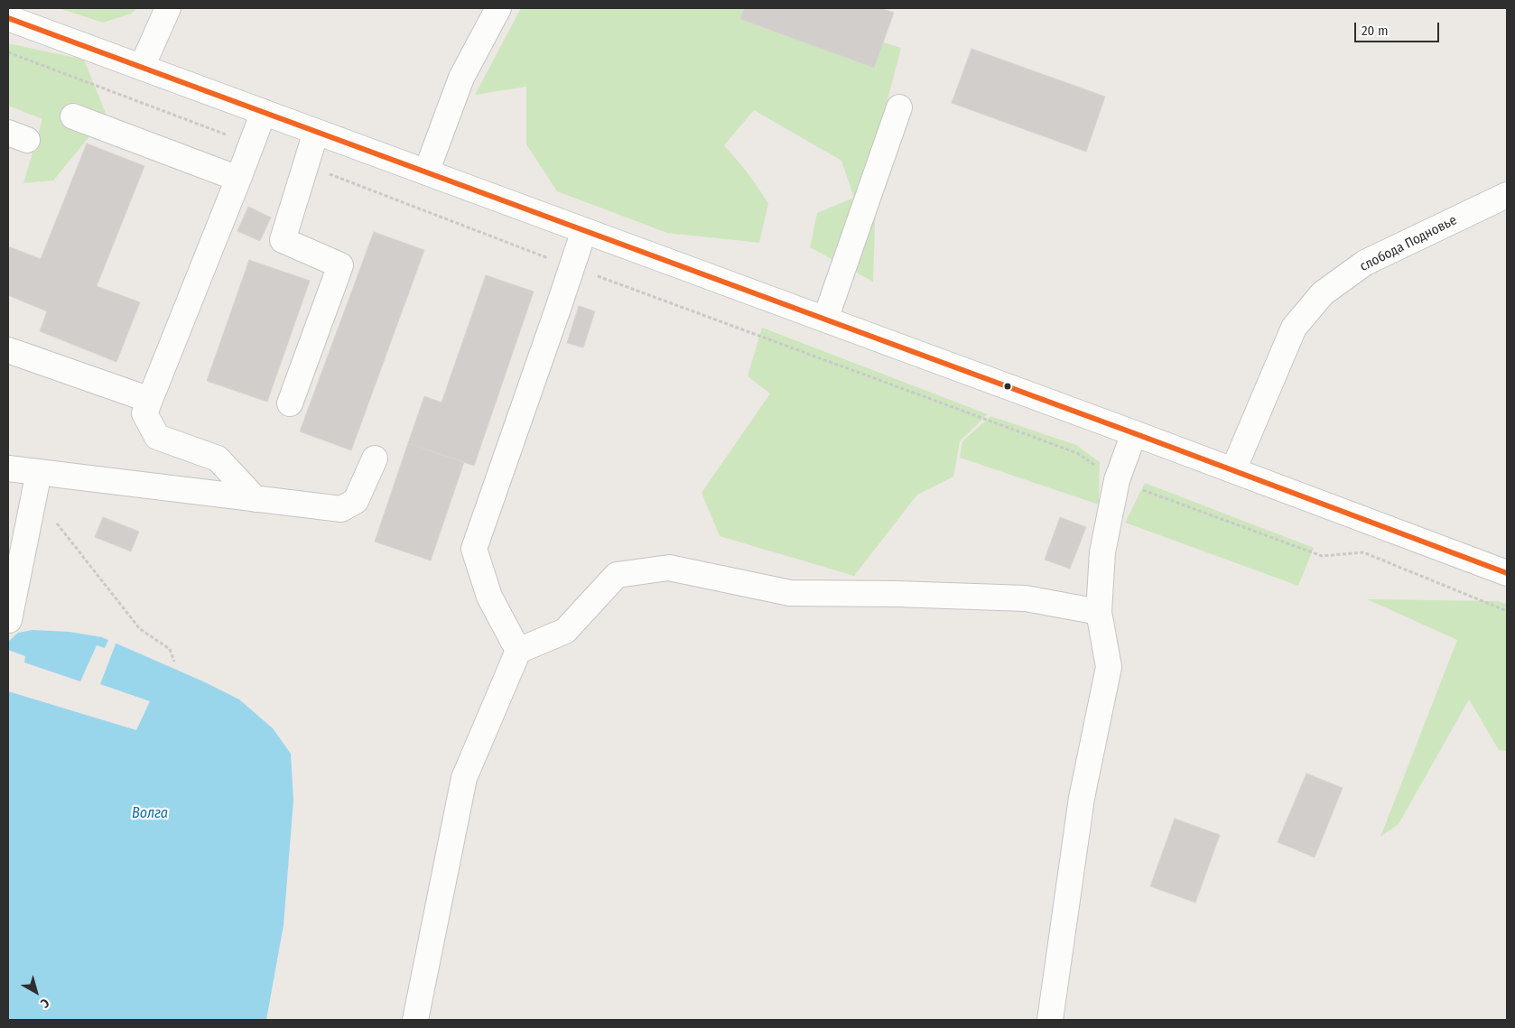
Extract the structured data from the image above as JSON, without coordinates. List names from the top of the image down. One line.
{"streets":{"street":["слобода Подновье"]},"water":["Волга"],"scale_bar":"20 m","north":"bottom right"}
